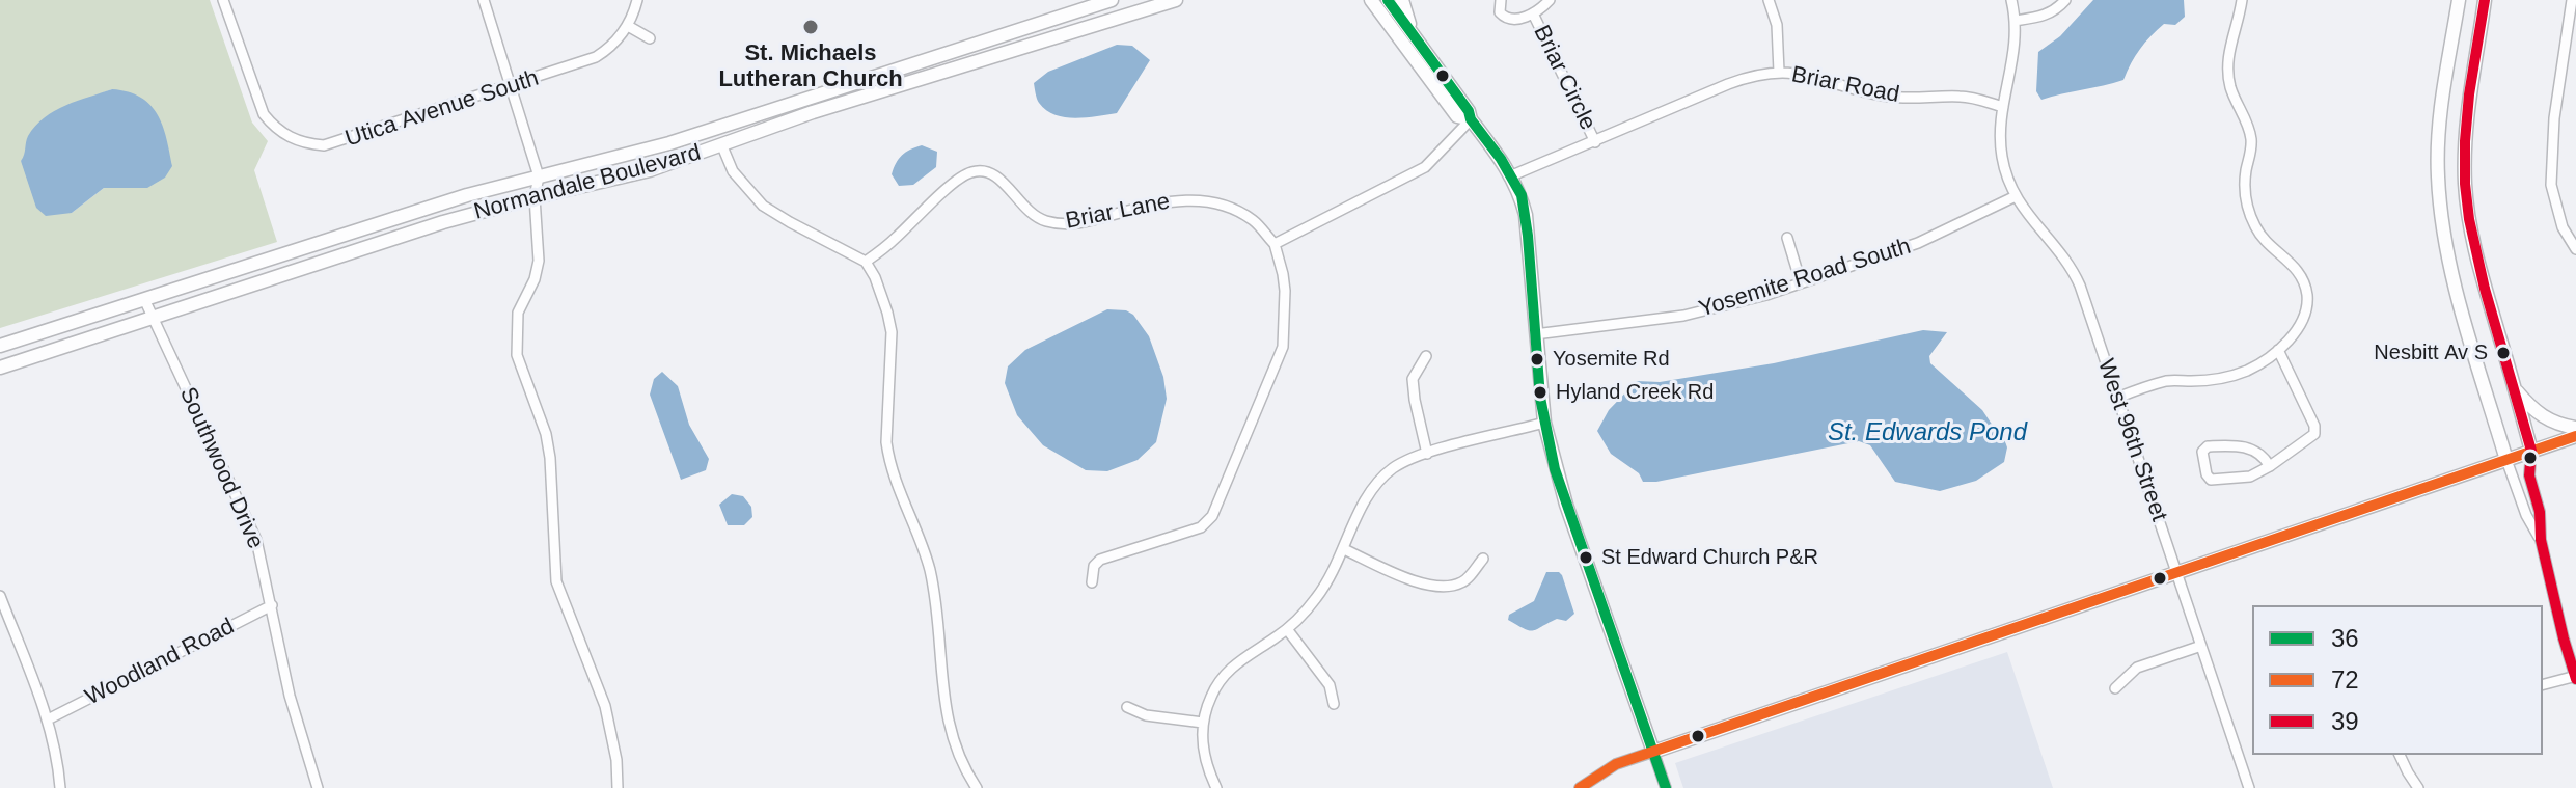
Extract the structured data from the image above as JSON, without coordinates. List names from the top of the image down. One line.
{"streets":{"street":["Briar Circle","Briar Road","Utica Avenue South","Normandale Boulevard","Briar Lane","Yosemite Road South","West 96th Street","Southwood Drive","Woodland Road"]},"crossings":[["Briar Circle","Briar Road"],["Briar Road","West 96th Street"],["Normandale Boulevard","Southwood Drive"],["Yosemite Road South","West 96th Street"],["Southwood Drive","Woodland Road"]],"water":["St. Edwards Pond"],"places":["St. Michaels Lutheran Church","Nesbitt Av S","Yosemite Rd","Hyland Creek Rd","St Edward Church P&R"],"lines":["transit line 36","transit line 39","transit line 72"],"legend":["36","72","39"]}
